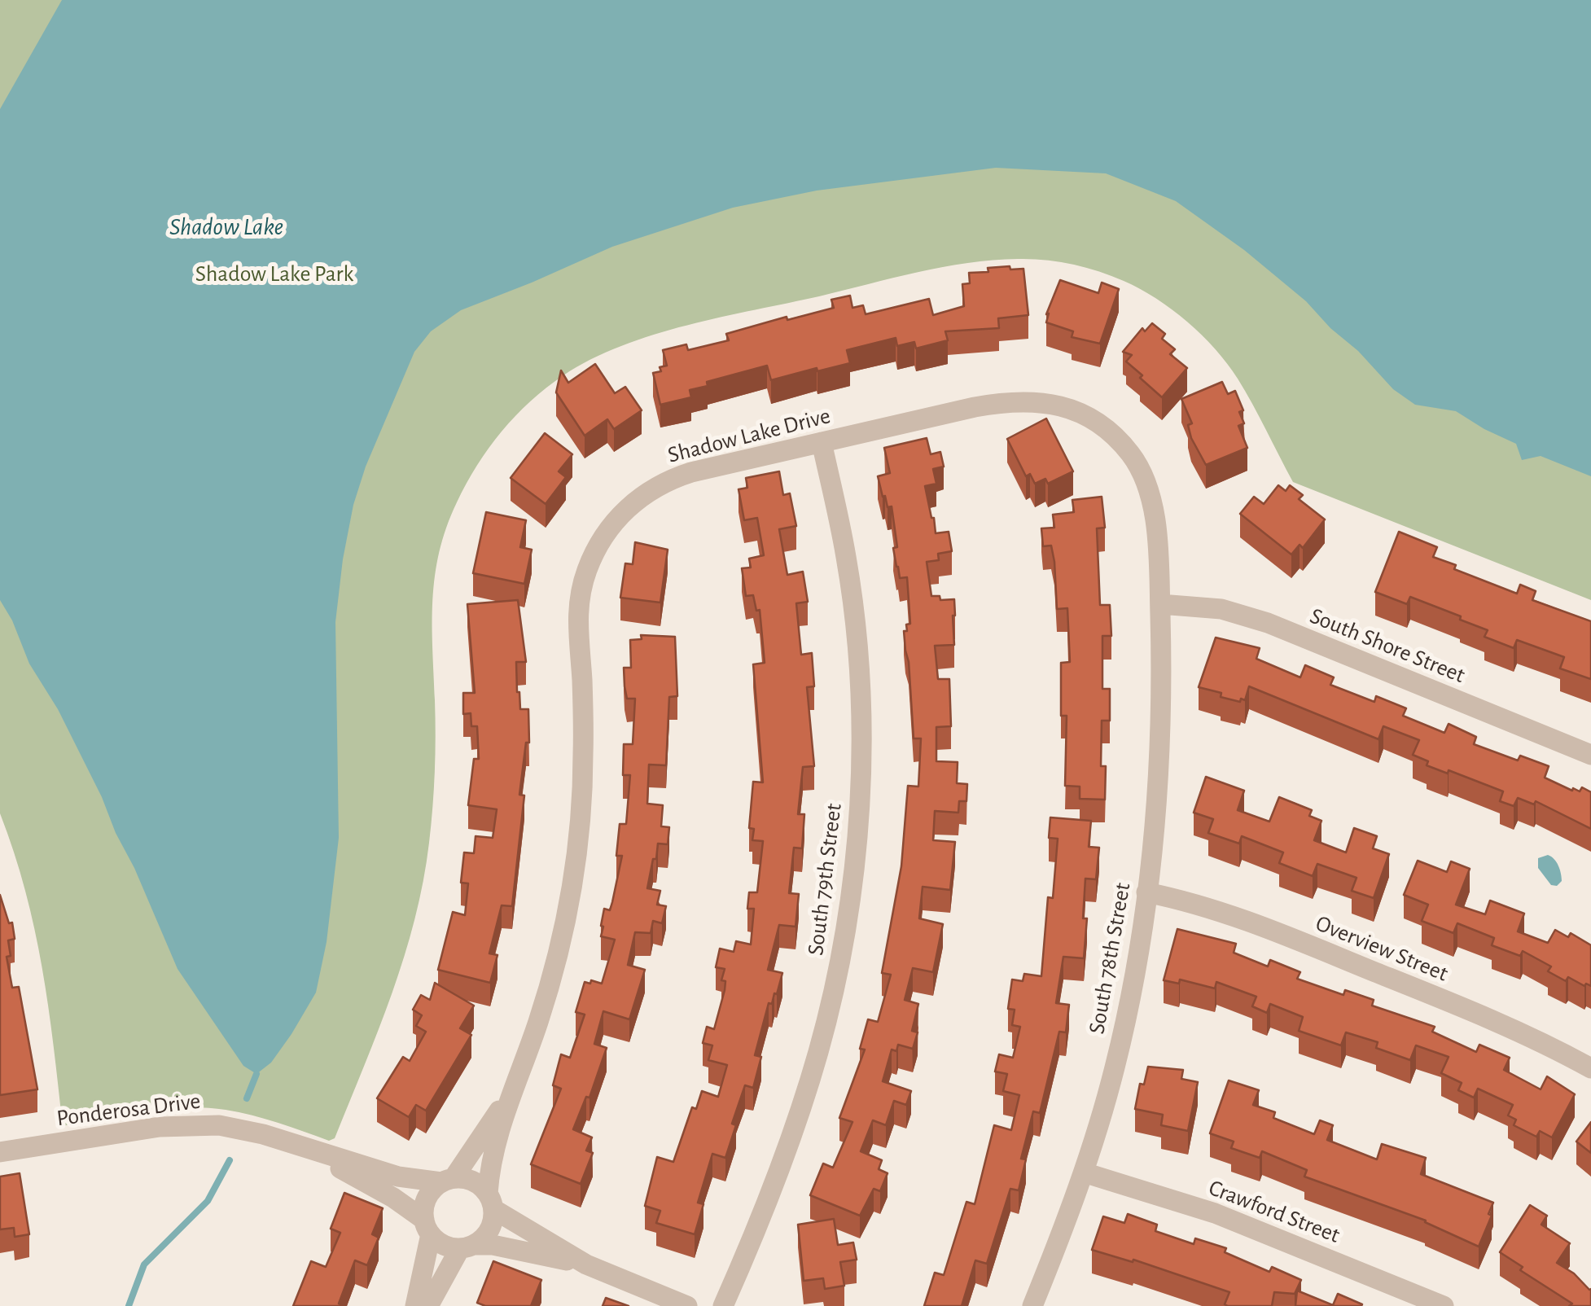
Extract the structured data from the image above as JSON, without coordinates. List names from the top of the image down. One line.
{"streets":{"street":["Shadow Lake Drive","South Shore Street","South 79th Street","Overview Street","South 78th Street","Ponderosa Drive","Crawford Street"]},"crossings":[["Shadow Lake Drive","South Shore Street"],["Shadow Lake Drive","South 79th Street"],["Shadow Lake Drive","South 78th Street"],["Shadow Lake Drive","Ponderosa Drive"],["South Shore Street","South 78th Street"],["Overview Street","South 78th Street"],["South 78th Street","Crawford Street"]],"water":["Shadow Lake"],"parks":["Shadow Lake Park"]}
